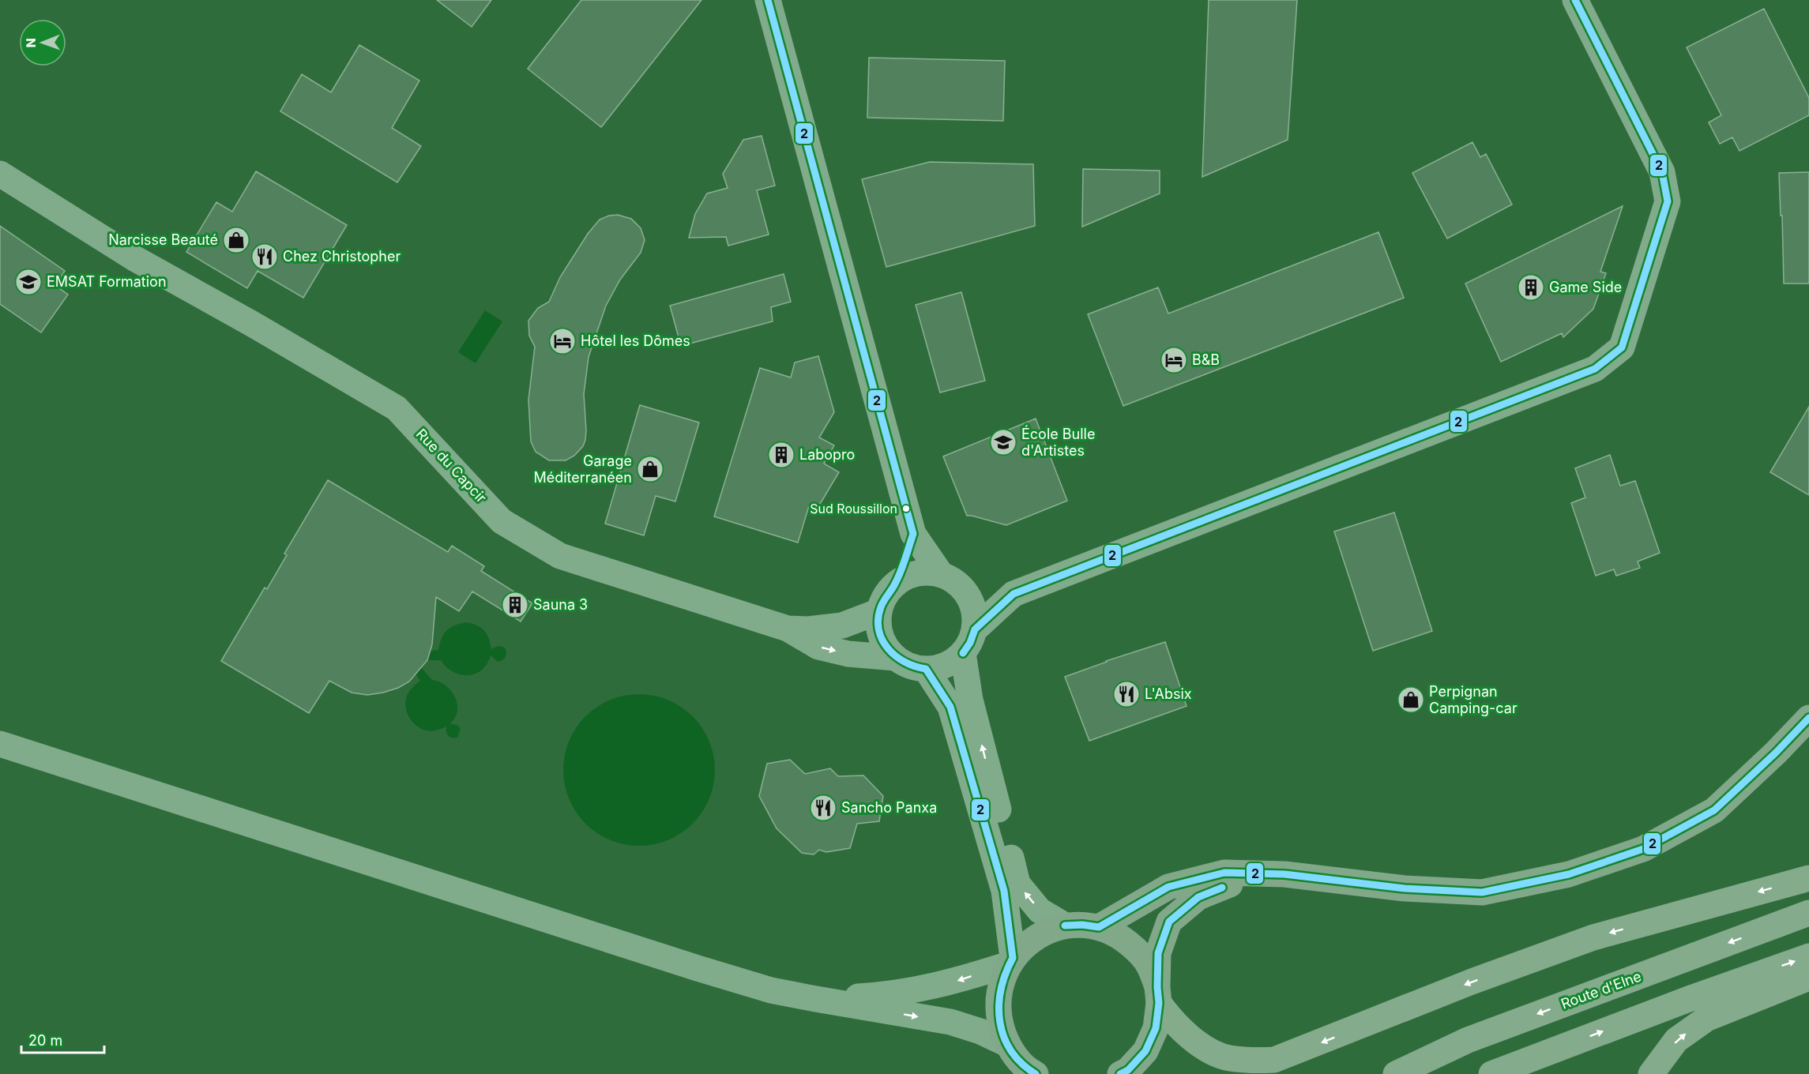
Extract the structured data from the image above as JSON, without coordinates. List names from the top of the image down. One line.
{"streets":{"highway":["Route d'Elne"],"street":["Rue du Capcir"]},"places":{"shop":["Narcisse Beauté","Garage Méditerranéen","Perpignan Camping-car"],"restaurant":["Chez Christopher","L'Absix","Sancho Panxa"],"school or university":["EMSAT Formation","École Bulle d'Artistes"],"building":["Game Side","Labopro","Sauna 3"],"hotel":["Hôtel les Dômes","B&B"],"other":["Sud Roussillon"]},"lines":["transit line 2"],"scale_bar":"20 m","north":"left"}
